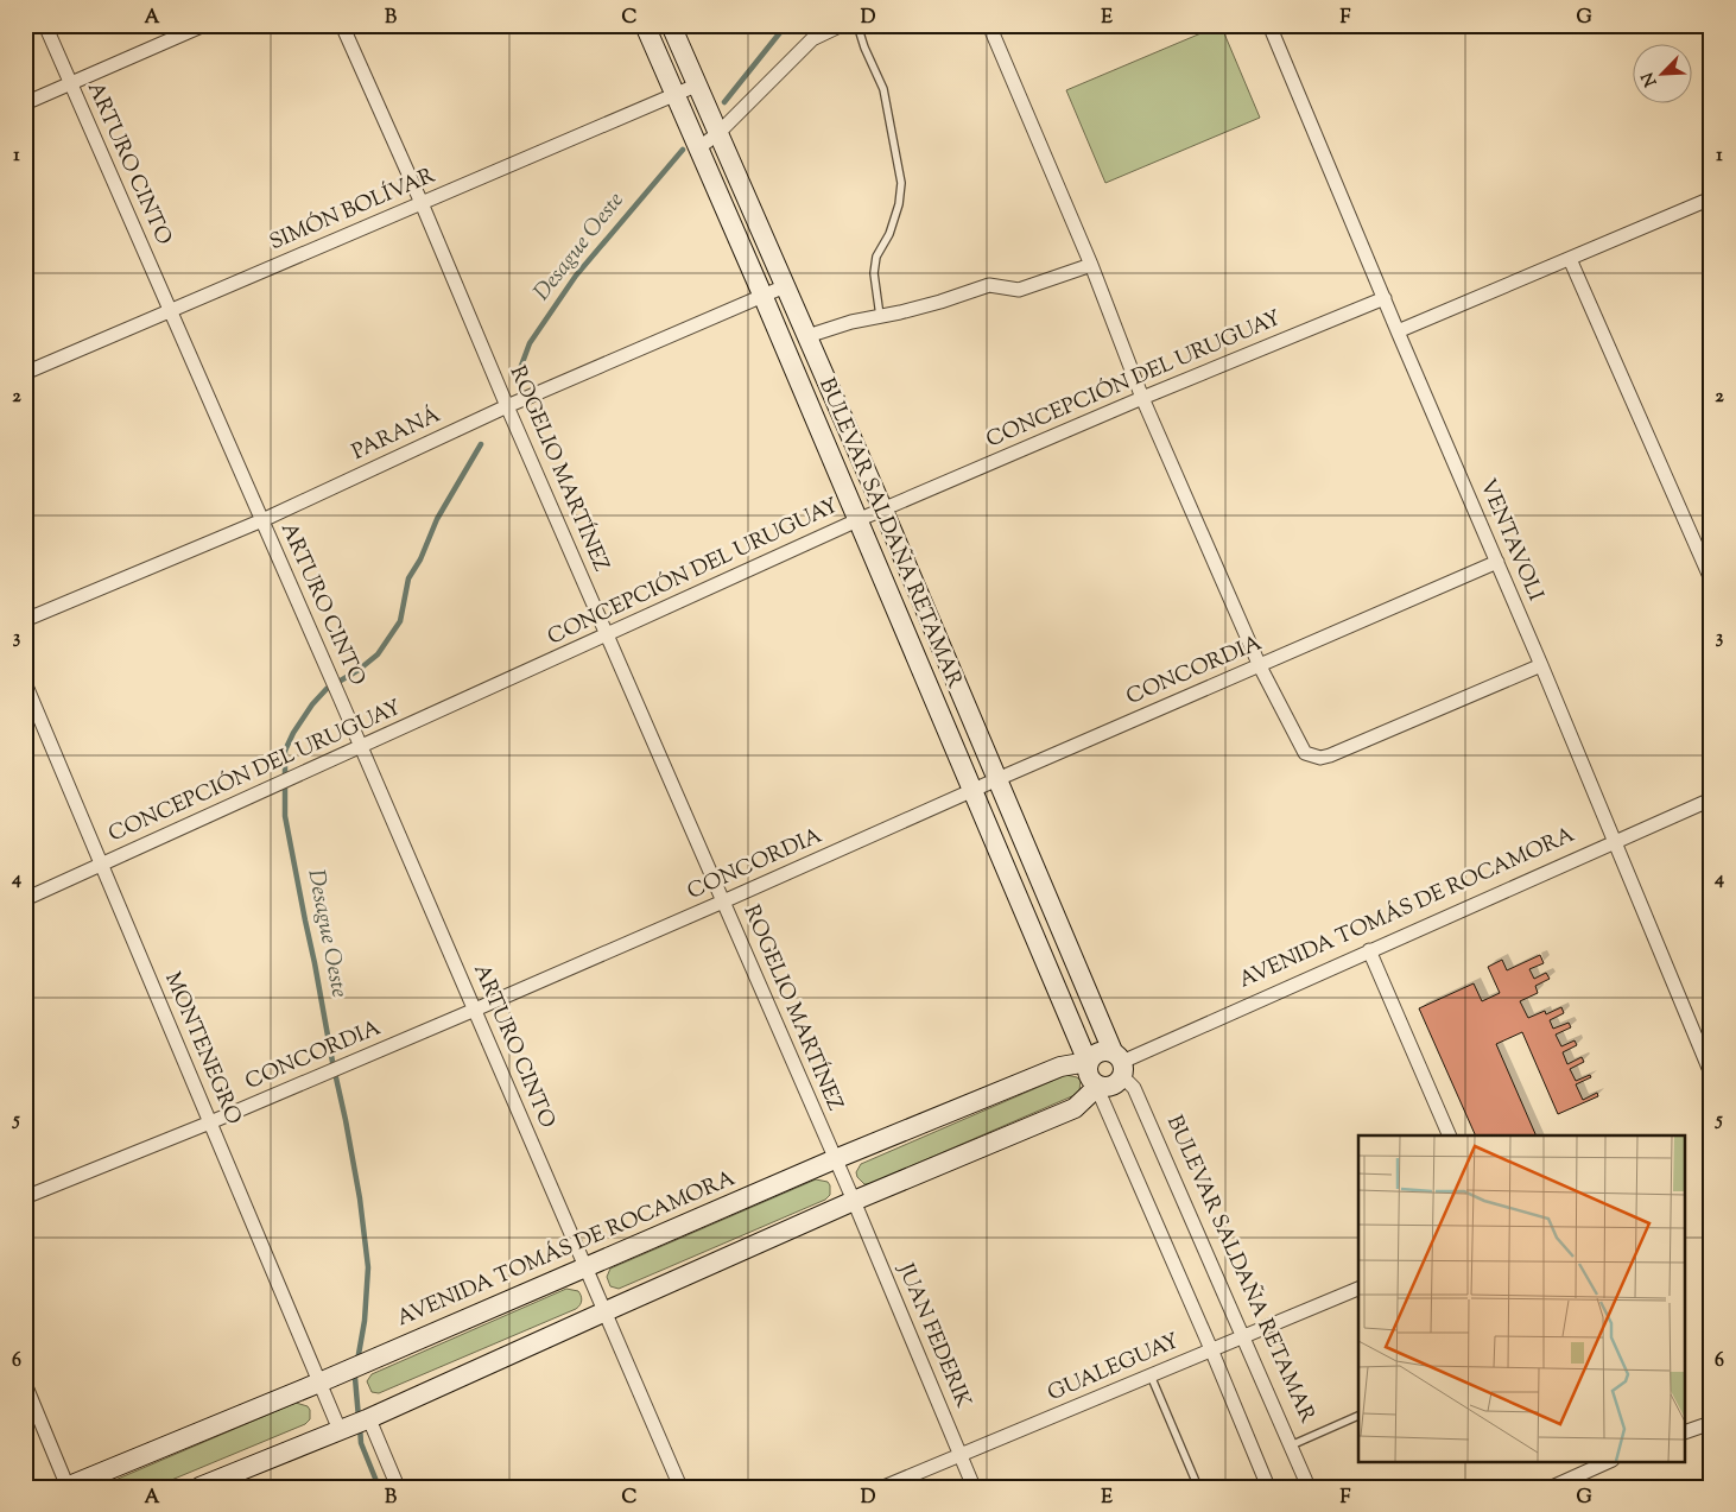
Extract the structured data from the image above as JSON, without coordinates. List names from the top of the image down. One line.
{"streets":{"street":["ARTURO CINTO","SIMÓN BOLÍVAR","CONCEPCIÓN DEL URUGUAY","PARANÁ","ROGELIO MARTÍNEZ","BULEVAR SALDAÑA RETAMAR","VENTAVOLI","CONCORDIA","AVENIDA TOMÁS DE ROCAMORA","MONTENEGRO","JUAN FEDERIK","GUALEGUAY"]},"crossings":[["ARTURO CINTO","SIMÓN BOLÍVAR"],["ARTURO CINTO","CONCEPCIÓN DEL URUGUAY"],["ARTURO CINTO","PARANÁ"],["ARTURO CINTO","CONCORDIA"],["ARTURO CINTO","AVENIDA TOMÁS DE ROCAMORA"],["SIMÓN BOLÍVAR","ROGELIO MARTÍNEZ"],["SIMÓN BOLÍVAR","BULEVAR SALDAÑA RETAMAR"],["CONCEPCIÓN DEL URUGUAY","ROGELIO MARTÍNEZ"],["CONCEPCIÓN DEL URUGUAY","BULEVAR SALDAÑA RETAMAR"],["CONCEPCIÓN DEL URUGUAY","VENTAVOLI"],["CONCEPCIÓN DEL URUGUAY","MONTENEGRO"],["PARANÁ","ROGELIO MARTÍNEZ"],["PARANÁ","BULEVAR SALDAÑA RETAMAR"],["ROGELIO MARTÍNEZ","CONCORDIA"],["ROGELIO MARTÍNEZ","AVENIDA TOMÁS DE ROCAMORA"],["ROGELIO MARTÍNEZ","JUAN FEDERIK"],["BULEVAR SALDAÑA RETAMAR","CONCORDIA"],["BULEVAR SALDAÑA RETAMAR","AVENIDA TOMÁS DE ROCAMORA"],["BULEVAR SALDAÑA RETAMAR","GUALEGUAY"],["VENTAVOLI","CONCORDIA"],["VENTAVOLI","AVENIDA TOMÁS DE ROCAMORA"],["CONCORDIA","MONTENEGRO"],["AVENIDA TOMÁS DE ROCAMORA","MONTENEGRO"],["JUAN FEDERIK","GUALEGUAY"]],"water":["Desague Oeste"],"north":"bottom left","grid":{"columns":["A","B","C","D","E","F","G"],"rows":["1","2","3","4","5","6"]}}
